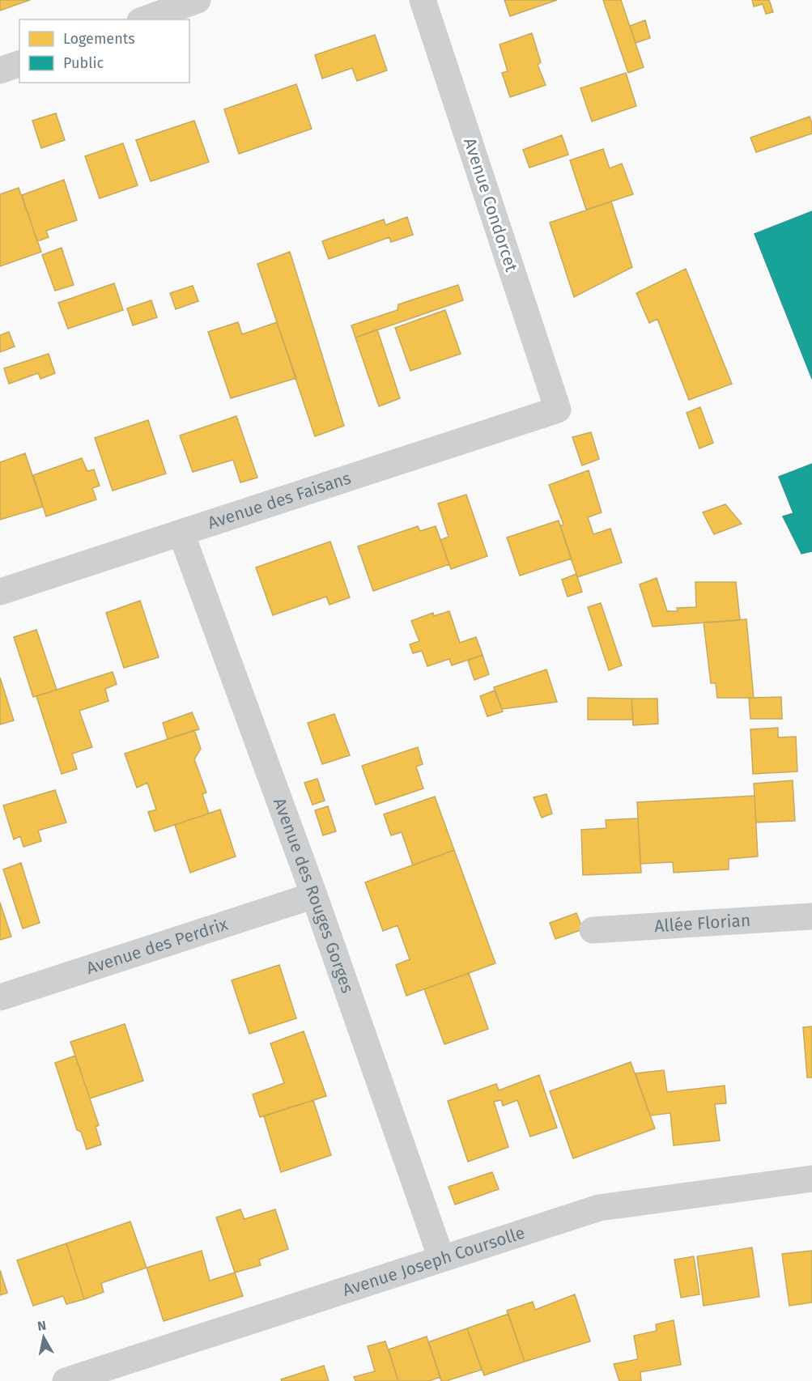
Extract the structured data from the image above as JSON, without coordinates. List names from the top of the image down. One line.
{"streets":{"street":["Avenue Condorcet","Avenue des Faisans","Avenue des Rouges Gorges","Allée Florian","Avenue des Perdrix","Avenue Joseph Coursolle"]},"crossings":[["Avenue Condorcet","Avenue des Faisans"],["Avenue des Faisans","Avenue des Rouges Gorges"],["Avenue des Rouges Gorges","Avenue des Perdrix"],["Avenue des Rouges Gorges","Avenue Joseph Coursolle"]],"legend":["Logements","Public"],"north":"top"}
